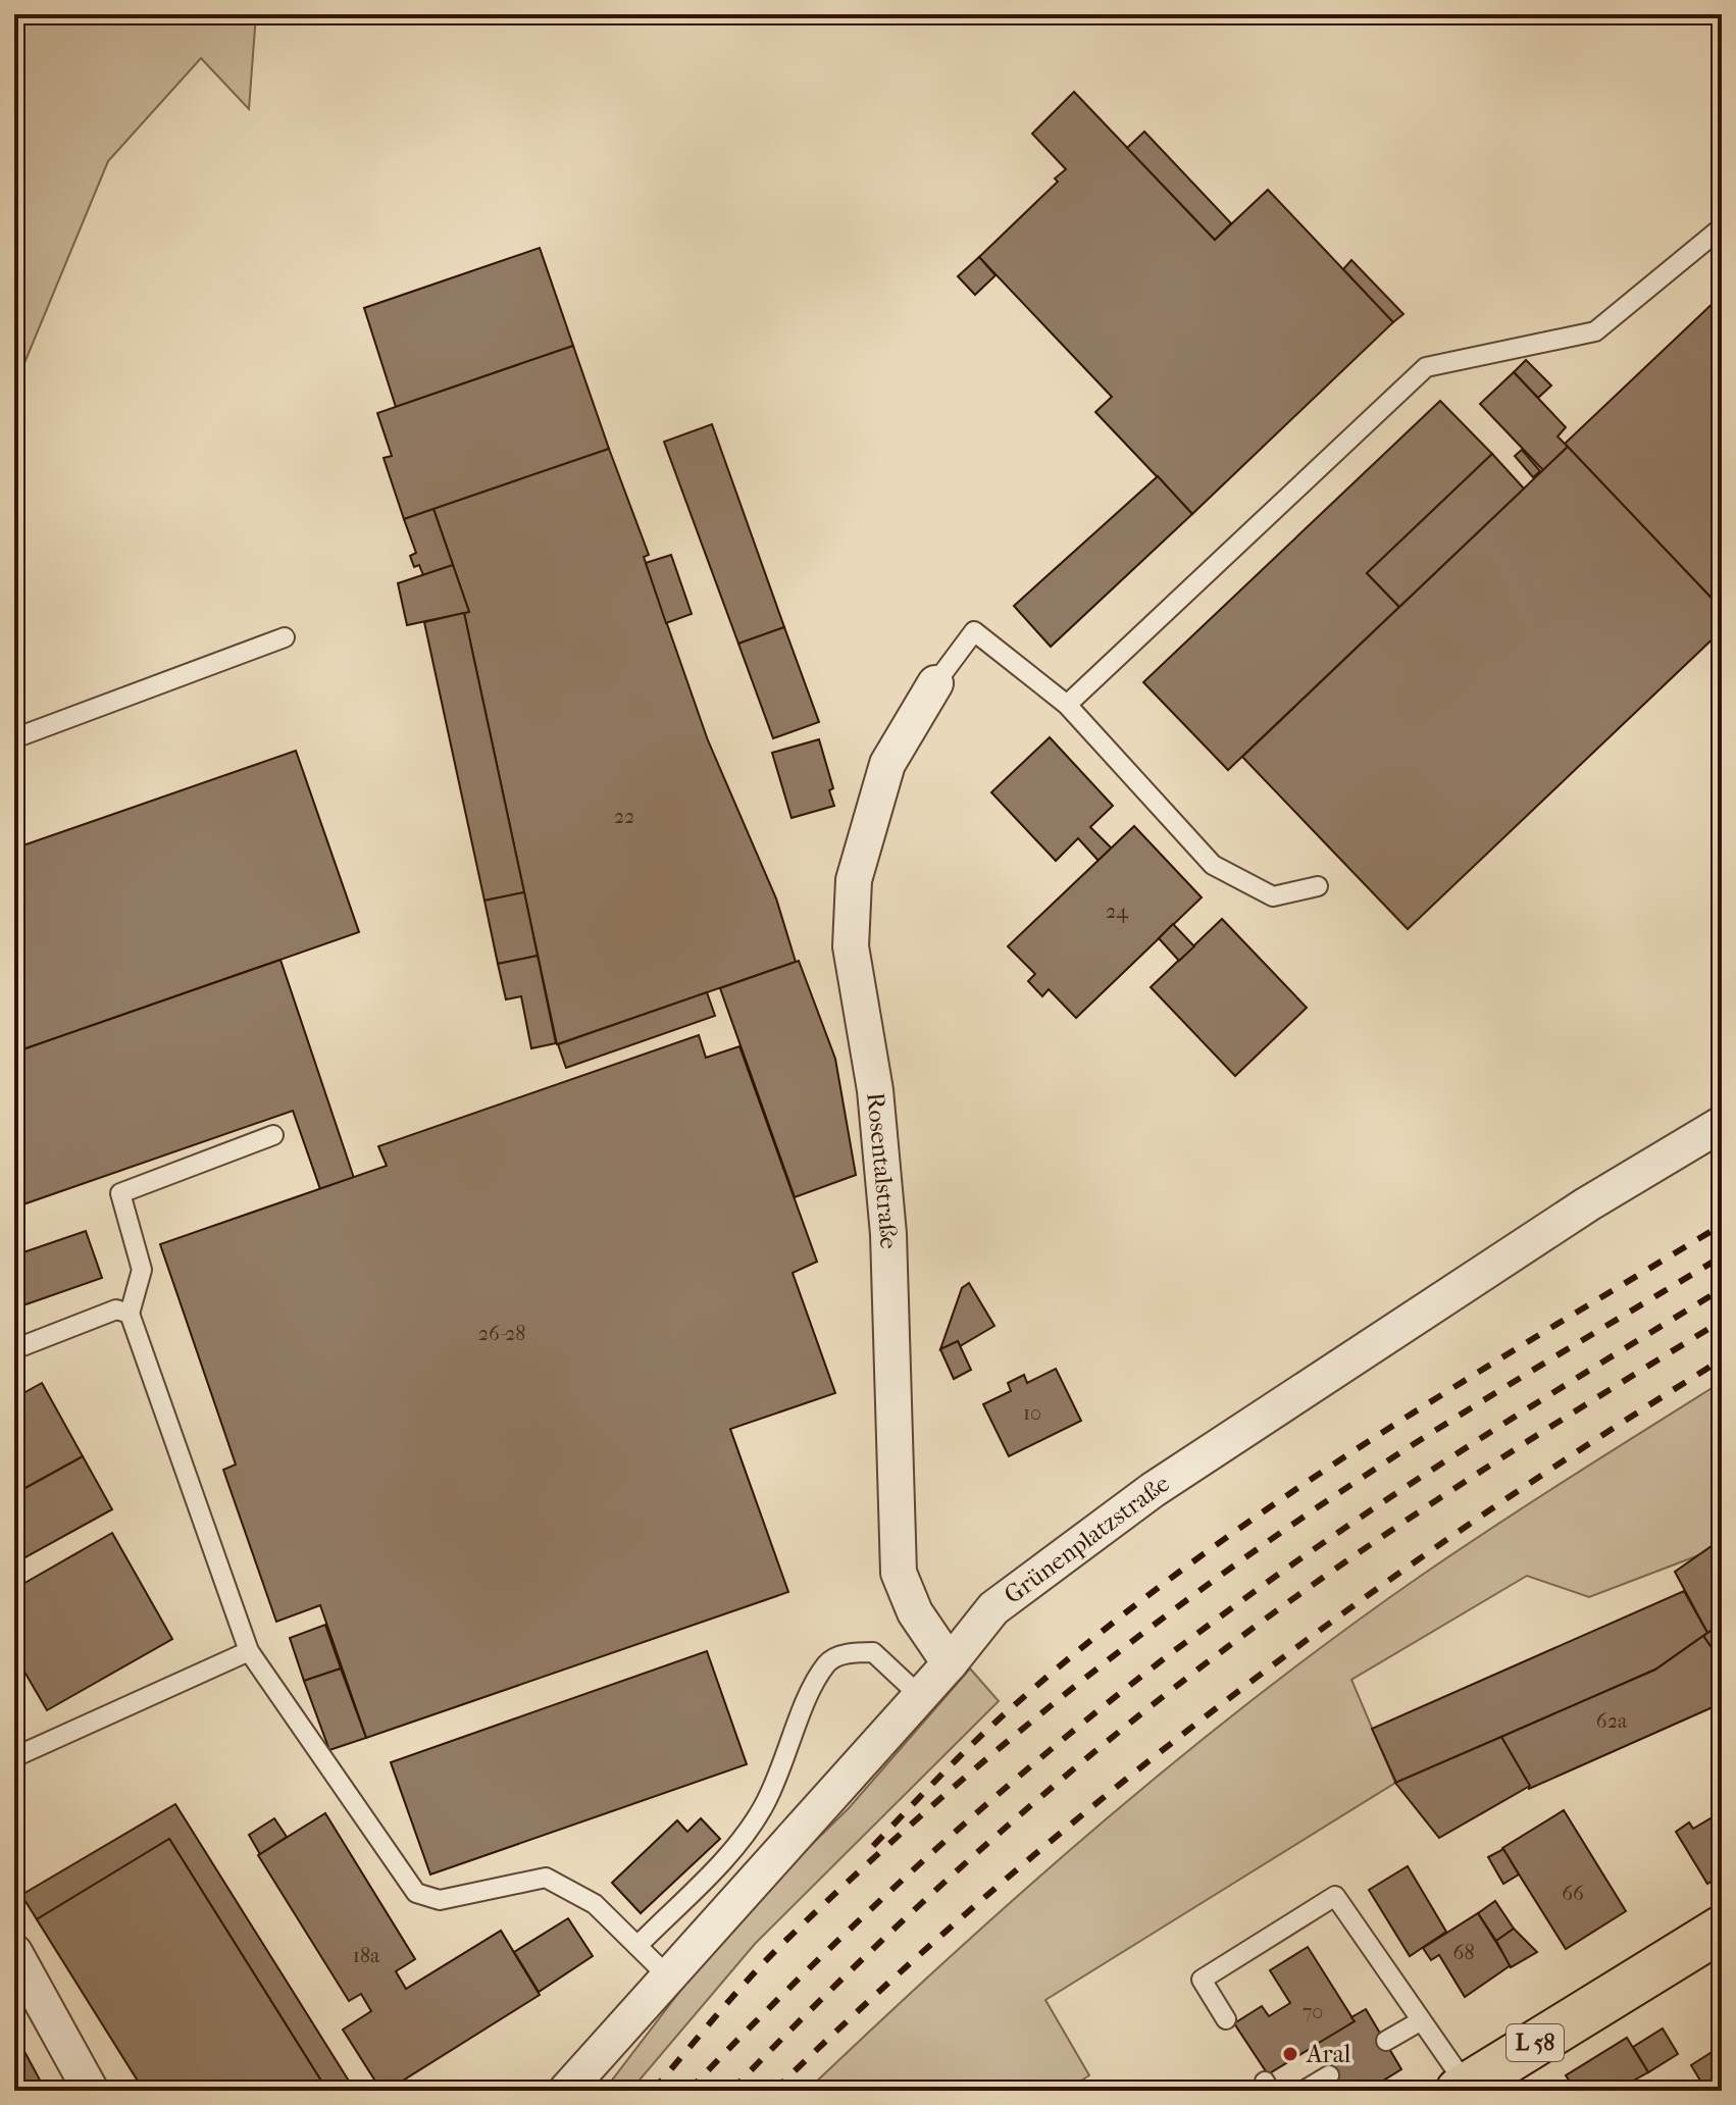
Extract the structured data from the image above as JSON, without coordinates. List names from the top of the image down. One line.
{"streets":{"main road":["L 58"],"street":["Rosentalstraße","Grünenplatzstraße"]},"crossings":[["Rosentalstraße","Grünenplatzstraße"]],"places":["Aral"],"house_numbers":["22","24","26-28","10","62a","66","68","18a","70"]}
